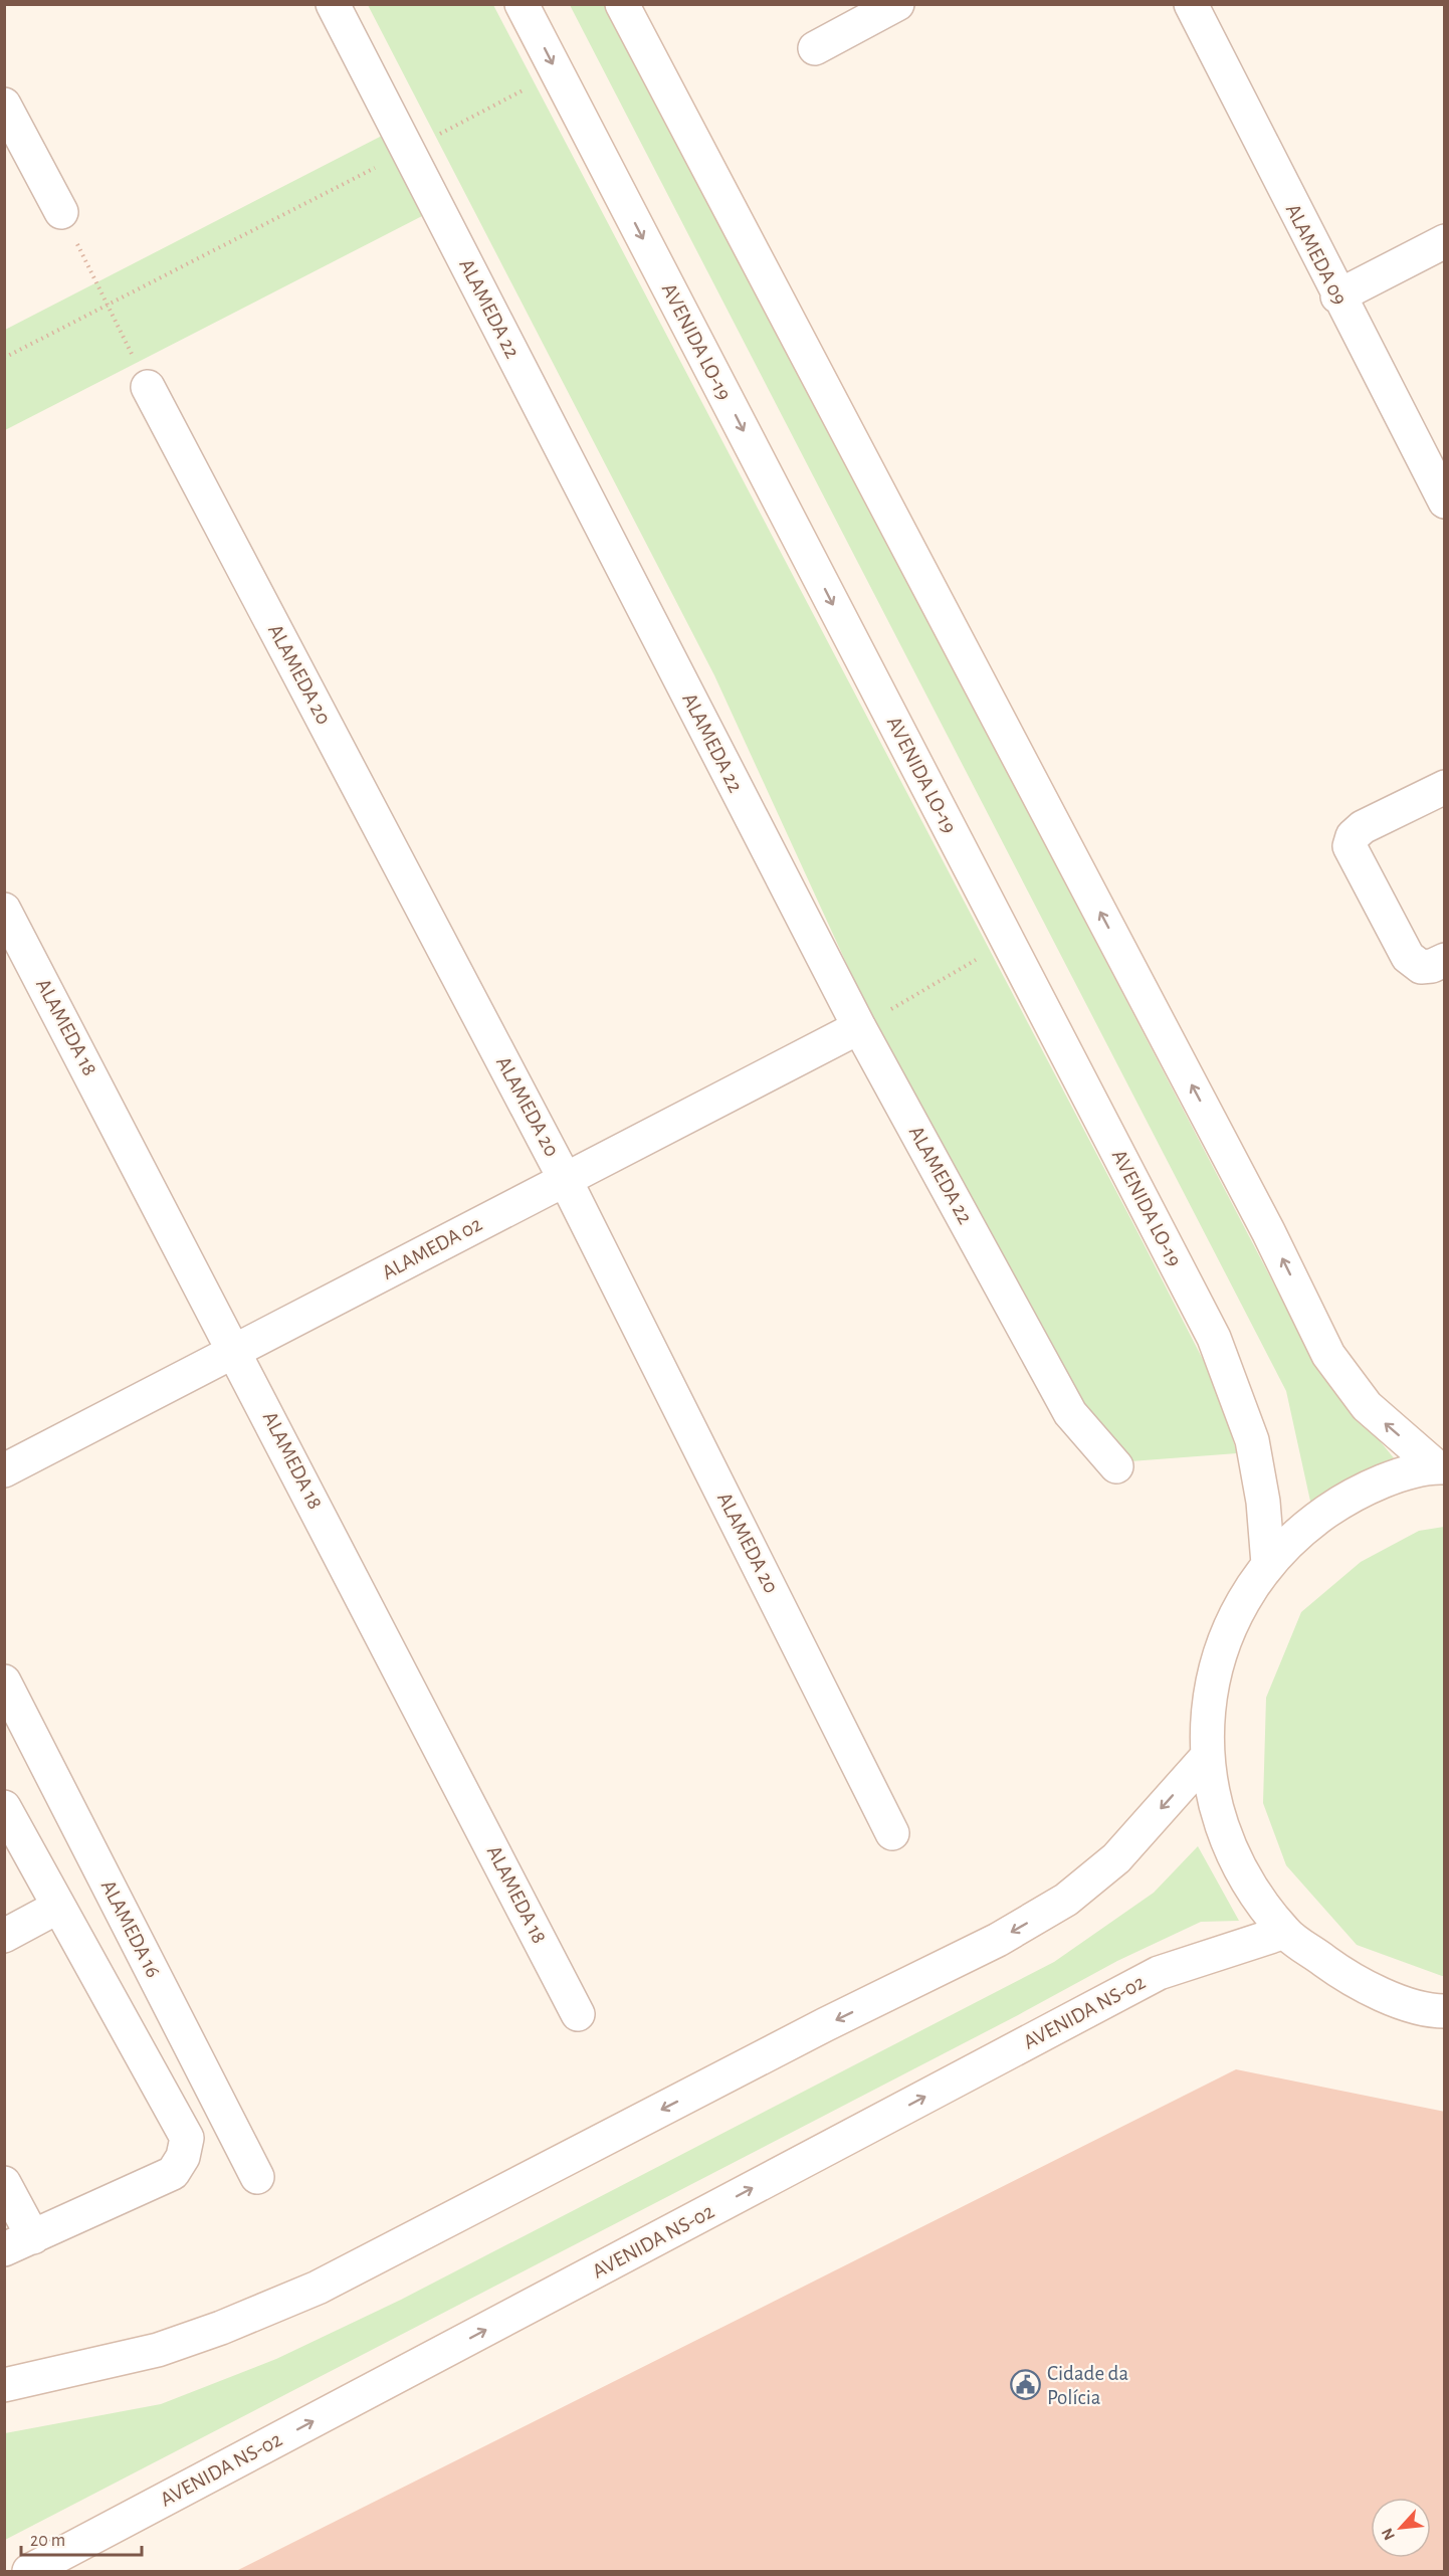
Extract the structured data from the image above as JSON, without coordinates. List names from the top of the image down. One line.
{"streets":{"street":["ALAMEDA 09","ALAMEDA 22","AVENIDA LO-19","ALAMEDA 20","ALAMEDA 18","ALAMEDA 02","ALAMEDA 16","AVENIDA NS-02"]},"crossings":[["ALAMEDA 22","ALAMEDA 02"],["ALAMEDA 20","ALAMEDA 02"],["ALAMEDA 18","ALAMEDA 02"]],"places":{"public building":["Cidade da Polícia"]},"scale_bar":"20 m","north":"bottom left"}
